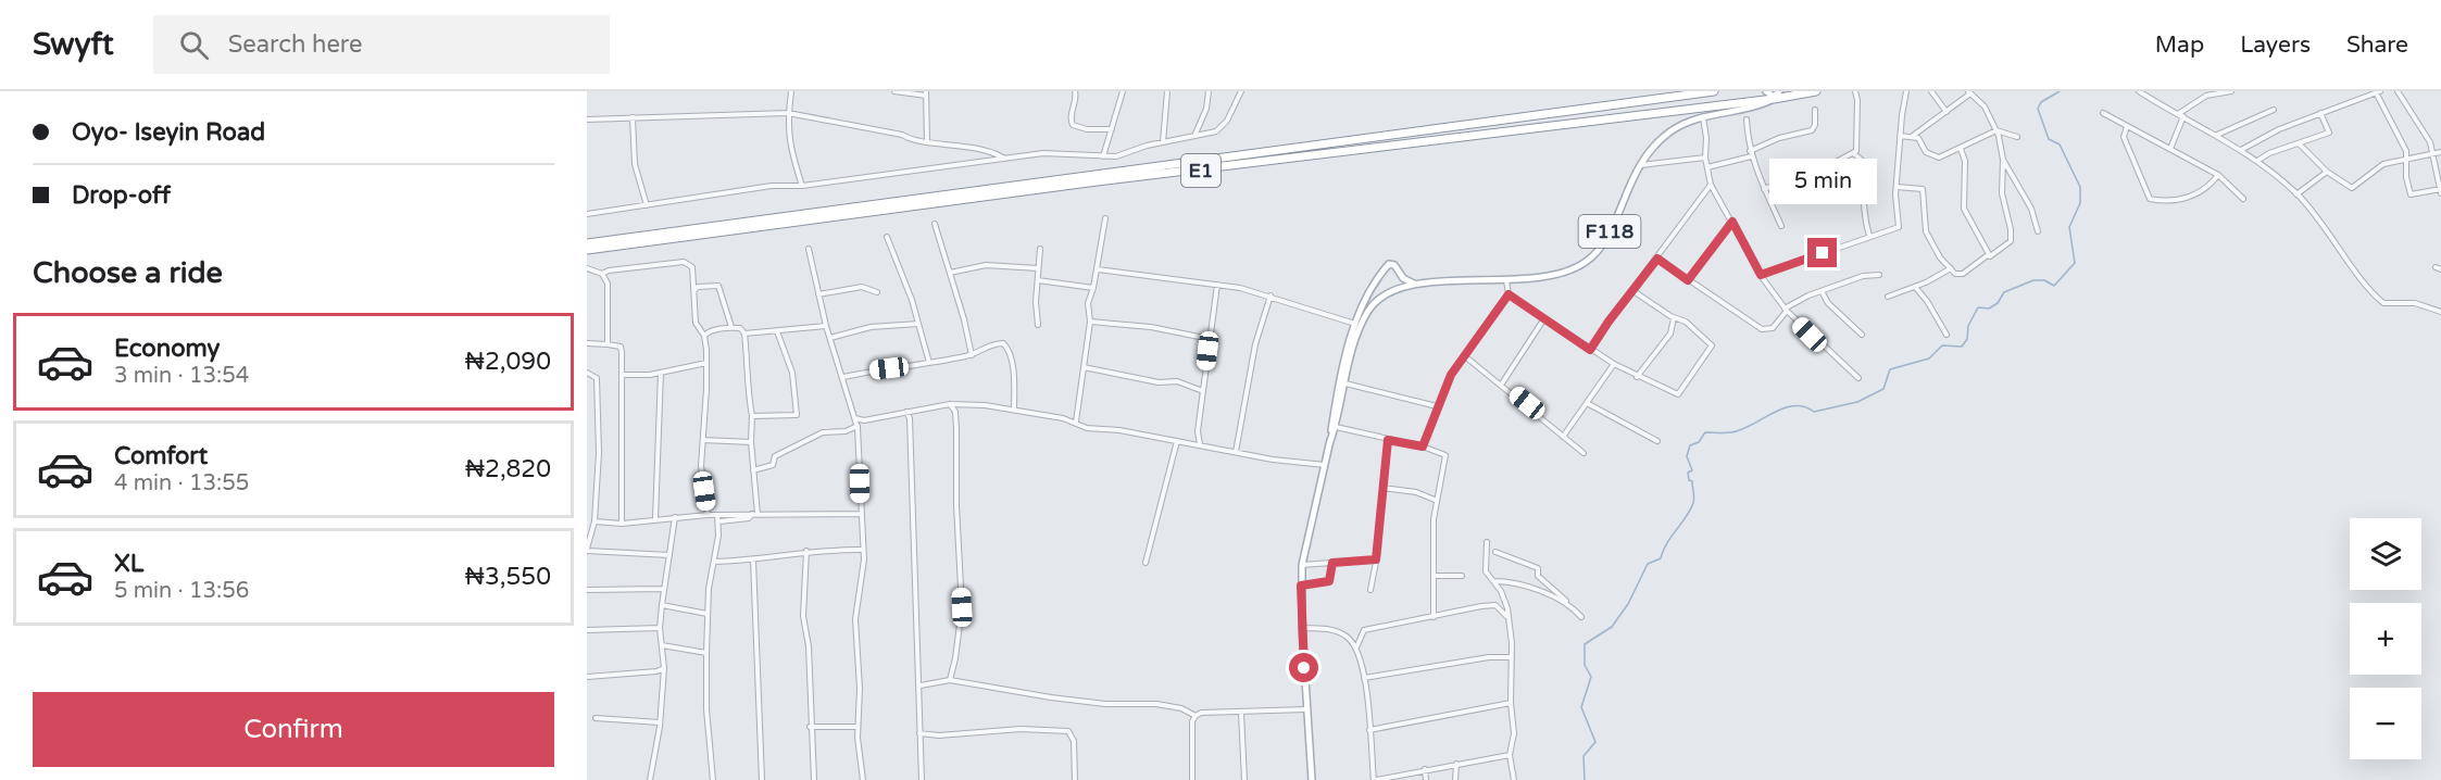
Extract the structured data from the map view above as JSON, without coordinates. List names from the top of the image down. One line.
{"streets":{"highway":["E1"],"main road":["F118"]},"crossings":[["E1","F118"]],"page":{"header":"Swyft","search":"Search here","nav":["Map","Layers","Share"],"banner":["Oyo- Iseyin Road","Drop-off"],"bubble":"5 min","heading":"Choose a ride","list":[{"name":"Economy","note":"3 min · 13:54","value":"₦2,090"},{"name":"Comfort","note":"4 min · 13:55","value":"₦2,820"},{"name":"XL","note":"5 min · 13:56","value":"₦3,550"}],"map_buttons":["+","−"],"buttons":"Confirm"}}
